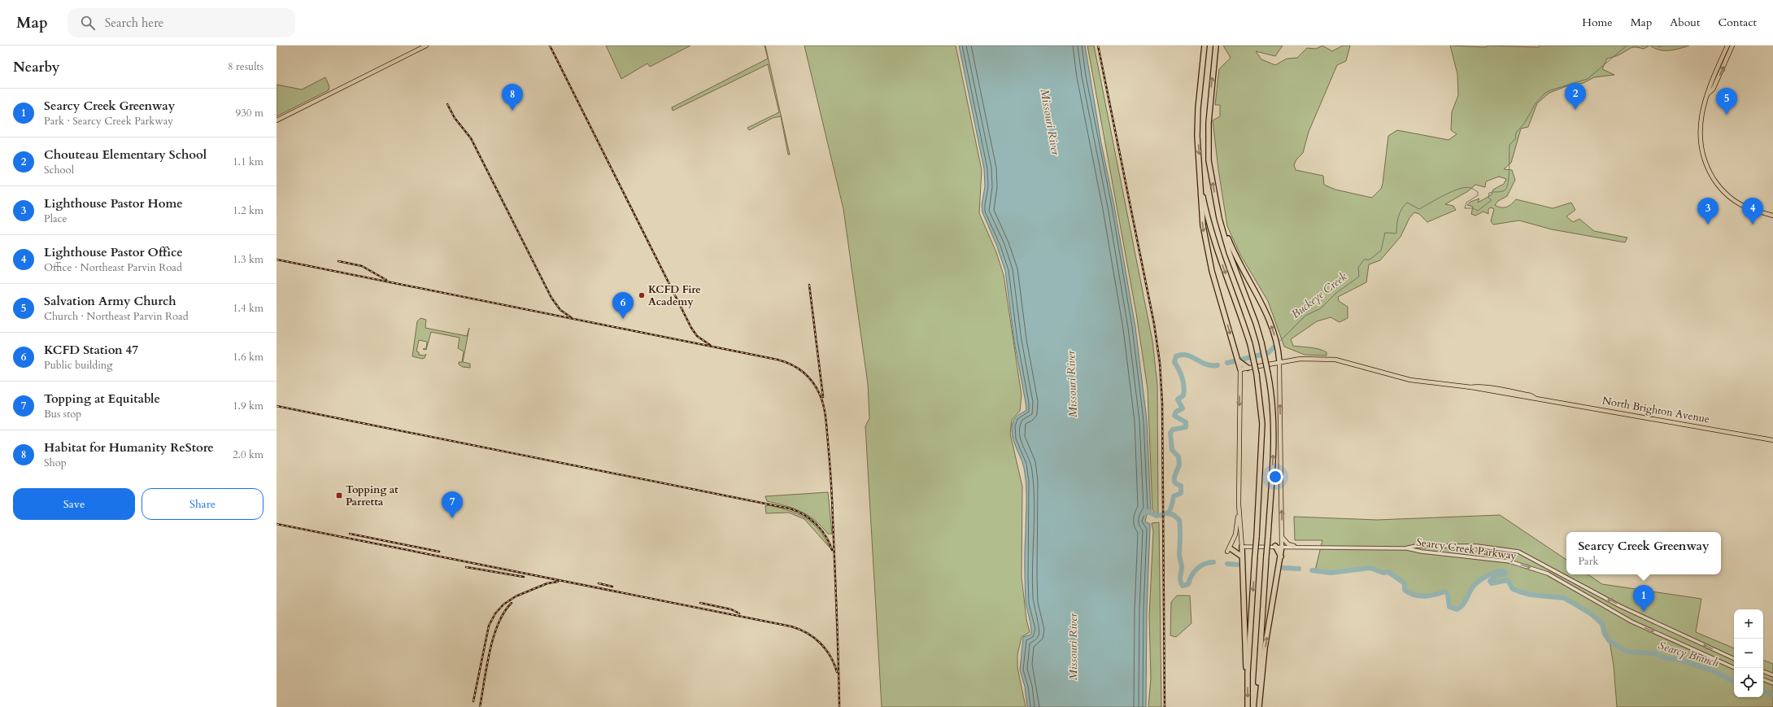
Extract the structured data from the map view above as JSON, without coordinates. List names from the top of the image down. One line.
{"streets":{"main road":["North Brighton Avenue"],"street":["Searcy Creek Parkway"]},"water":["Missouri River","Buckeye Creek","Searcy Branch"],"places":{"other":["KCFD Fire Academy"],"transit":["Topping at Parretta"]},"page":{"header":"Map","search":"Search here","nav":["Home","Map","About","Contact"],"heading":["Nearby","8 results"],"pins":["2","8","5","3","4","6","7","1"],"list":[{"mark":"1","name":"Searcy Creek Greenway","note":"Park · Searcy Creek Parkway","value":"930 m"},{"mark":"2","name":"Chouteau Elementary School","note":"School","value":"1.1 km"},{"mark":"3","name":"Lighthouse Pastor Home","note":"Place","value":"1.2 km"},{"mark":"4","name":"Lighthouse Pastor Office","note":"Office · Northeast Parvin Road","value":"1.3 km"},{"mark":"5","name":"Salvation Army Church","note":"Church · Northeast Parvin Road","value":"1.4 km"},{"mark":"6","name":"KCFD Station 47","note":"Public building","value":"1.6 km"},{"mark":"7","name":"Topping at Equitable","note":"Bus stop","value":"1.9 km"},{"mark":"8","name":"Habitat for Humanity ReStore","note":"Shop","value":"2.0 km"}],"buttons":["Save","Share"],"popup":["Searcy Creek Greenway","Park"],"map_buttons":["+","−"]}}
